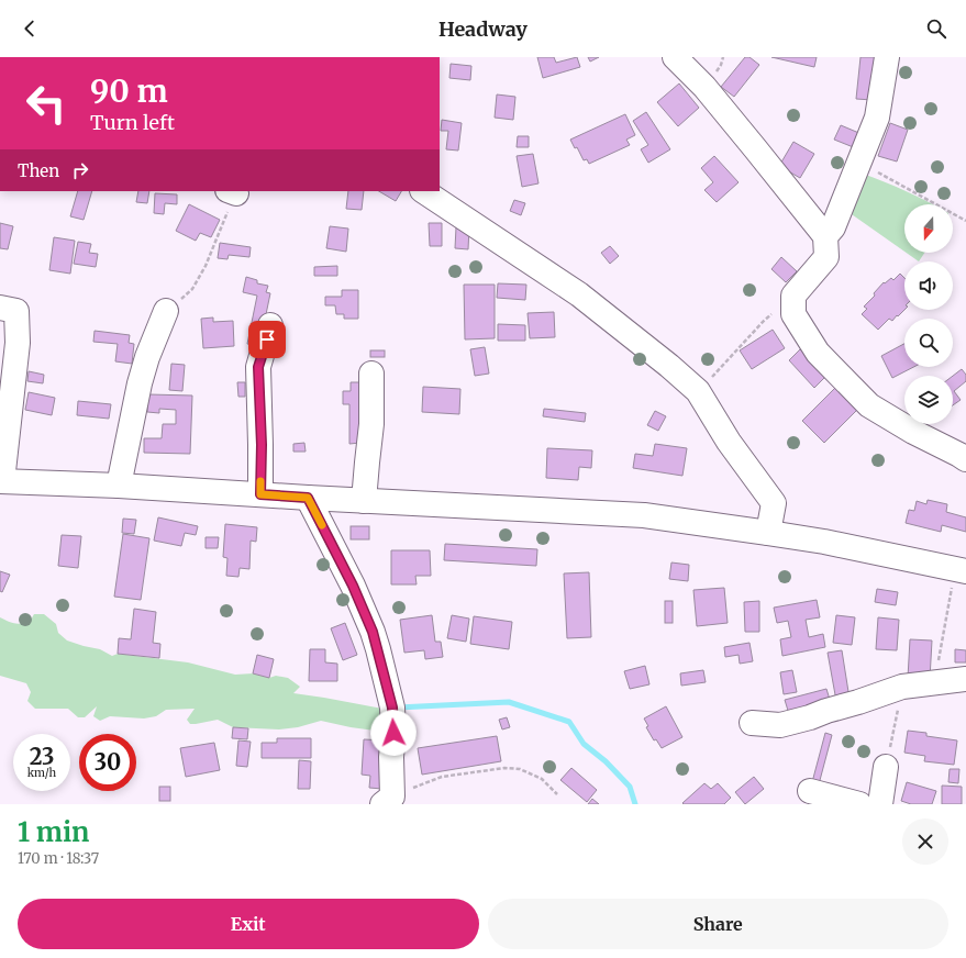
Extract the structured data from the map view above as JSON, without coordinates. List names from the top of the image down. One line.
{"north":"bottom","page":{"header":"Headway","turn":["90 m","Turn left"],"then":"Then","speed":"23 km/h","limit":"30","heading":["1 min","170 m · 18:37"],"buttons":["Exit","Share"]}}
